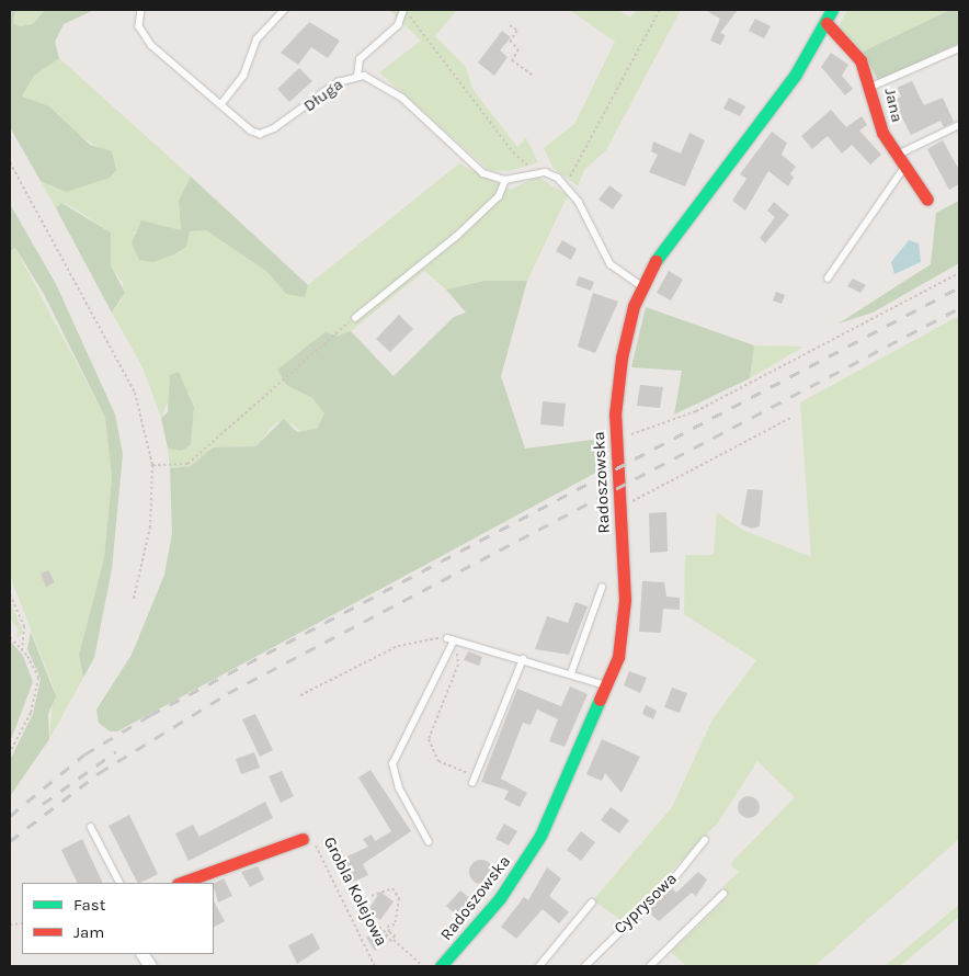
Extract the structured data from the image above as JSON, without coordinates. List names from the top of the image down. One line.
{"streets":{"street":["Jana","Radoszowska","Grobla Kolejowa"],"lane":["Długa","Cyprysowa"]},"crossings":[["Jana","Radoszowska"]],"legend":["Fast","Jam"]}
